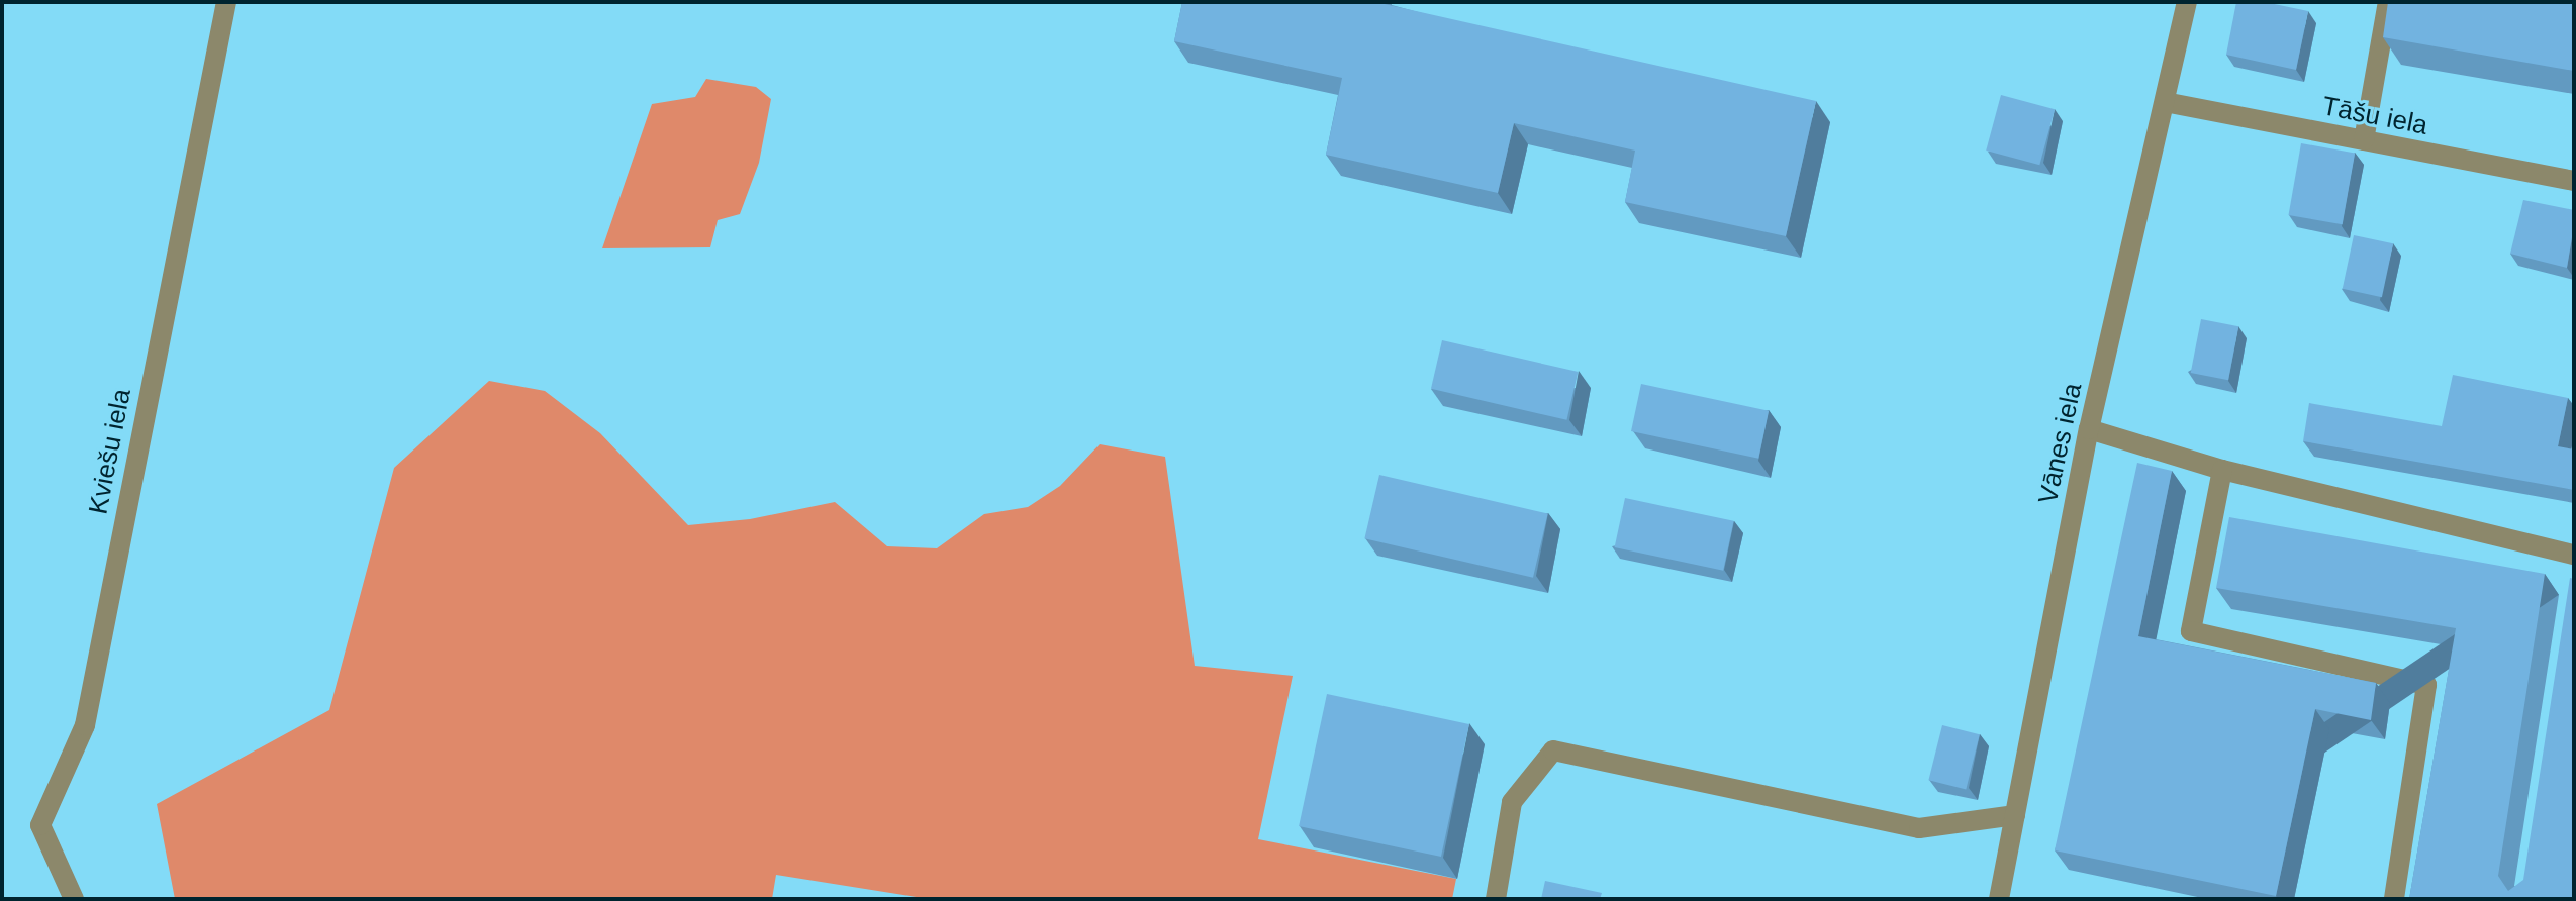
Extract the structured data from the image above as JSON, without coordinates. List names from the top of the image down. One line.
{"streets":{"street":["Tāšu iela","Vānes iela","Kviešu iela"]},"crossings":[["Tāšu iela","Vānes iela"]]}
